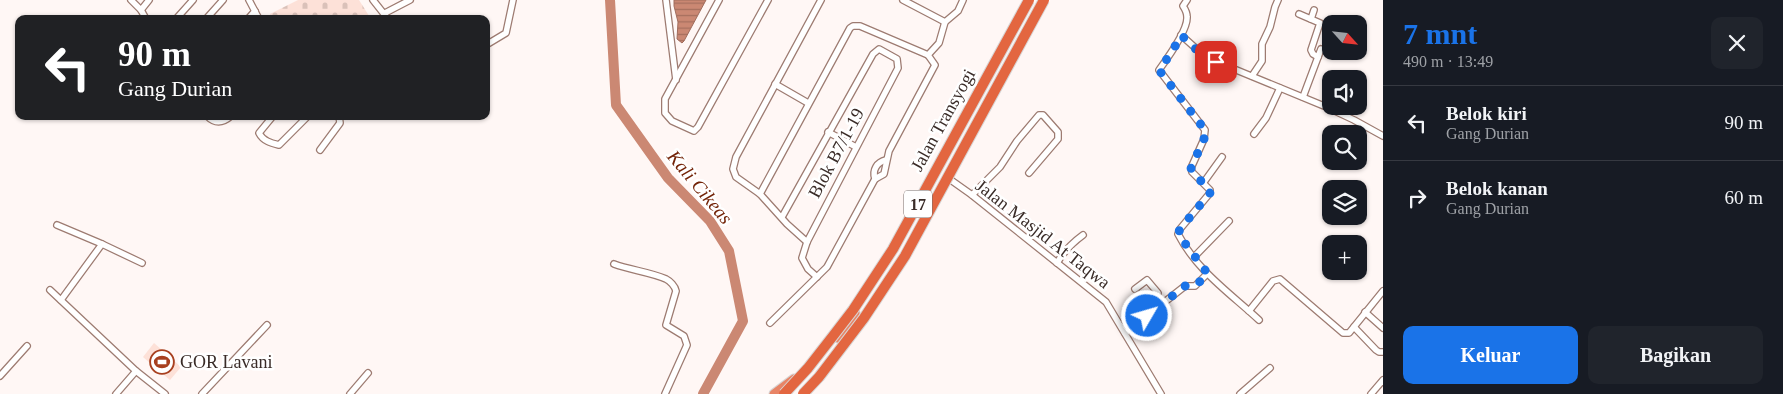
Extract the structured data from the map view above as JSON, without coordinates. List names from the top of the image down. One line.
{"streets":{"highway":["Jalan Transyogi","17"],"street":["Blok B7/1-19","Jalan Masjid At Taqwa"]},"crossings":[["Jalan Transyogi","17"],["Jalan Transyogi","Jalan Masjid At Taqwa"]],"water":["Kali Cikeas"],"places":{"sports":["GOR Lavani"]},"north":"bottom right","page":{"heading":["7 mnt","490 m · 13:49"],"map_buttons":"+","turn":["90 m","Gang Durian"],"list":[{"name":"Belok kiri","note":"Gang Durian","value":"90 m"},{"name":"Belok kanan","note":"Gang Durian","value":"60 m"}],"buttons":["Keluar","Bagikan"]}}
